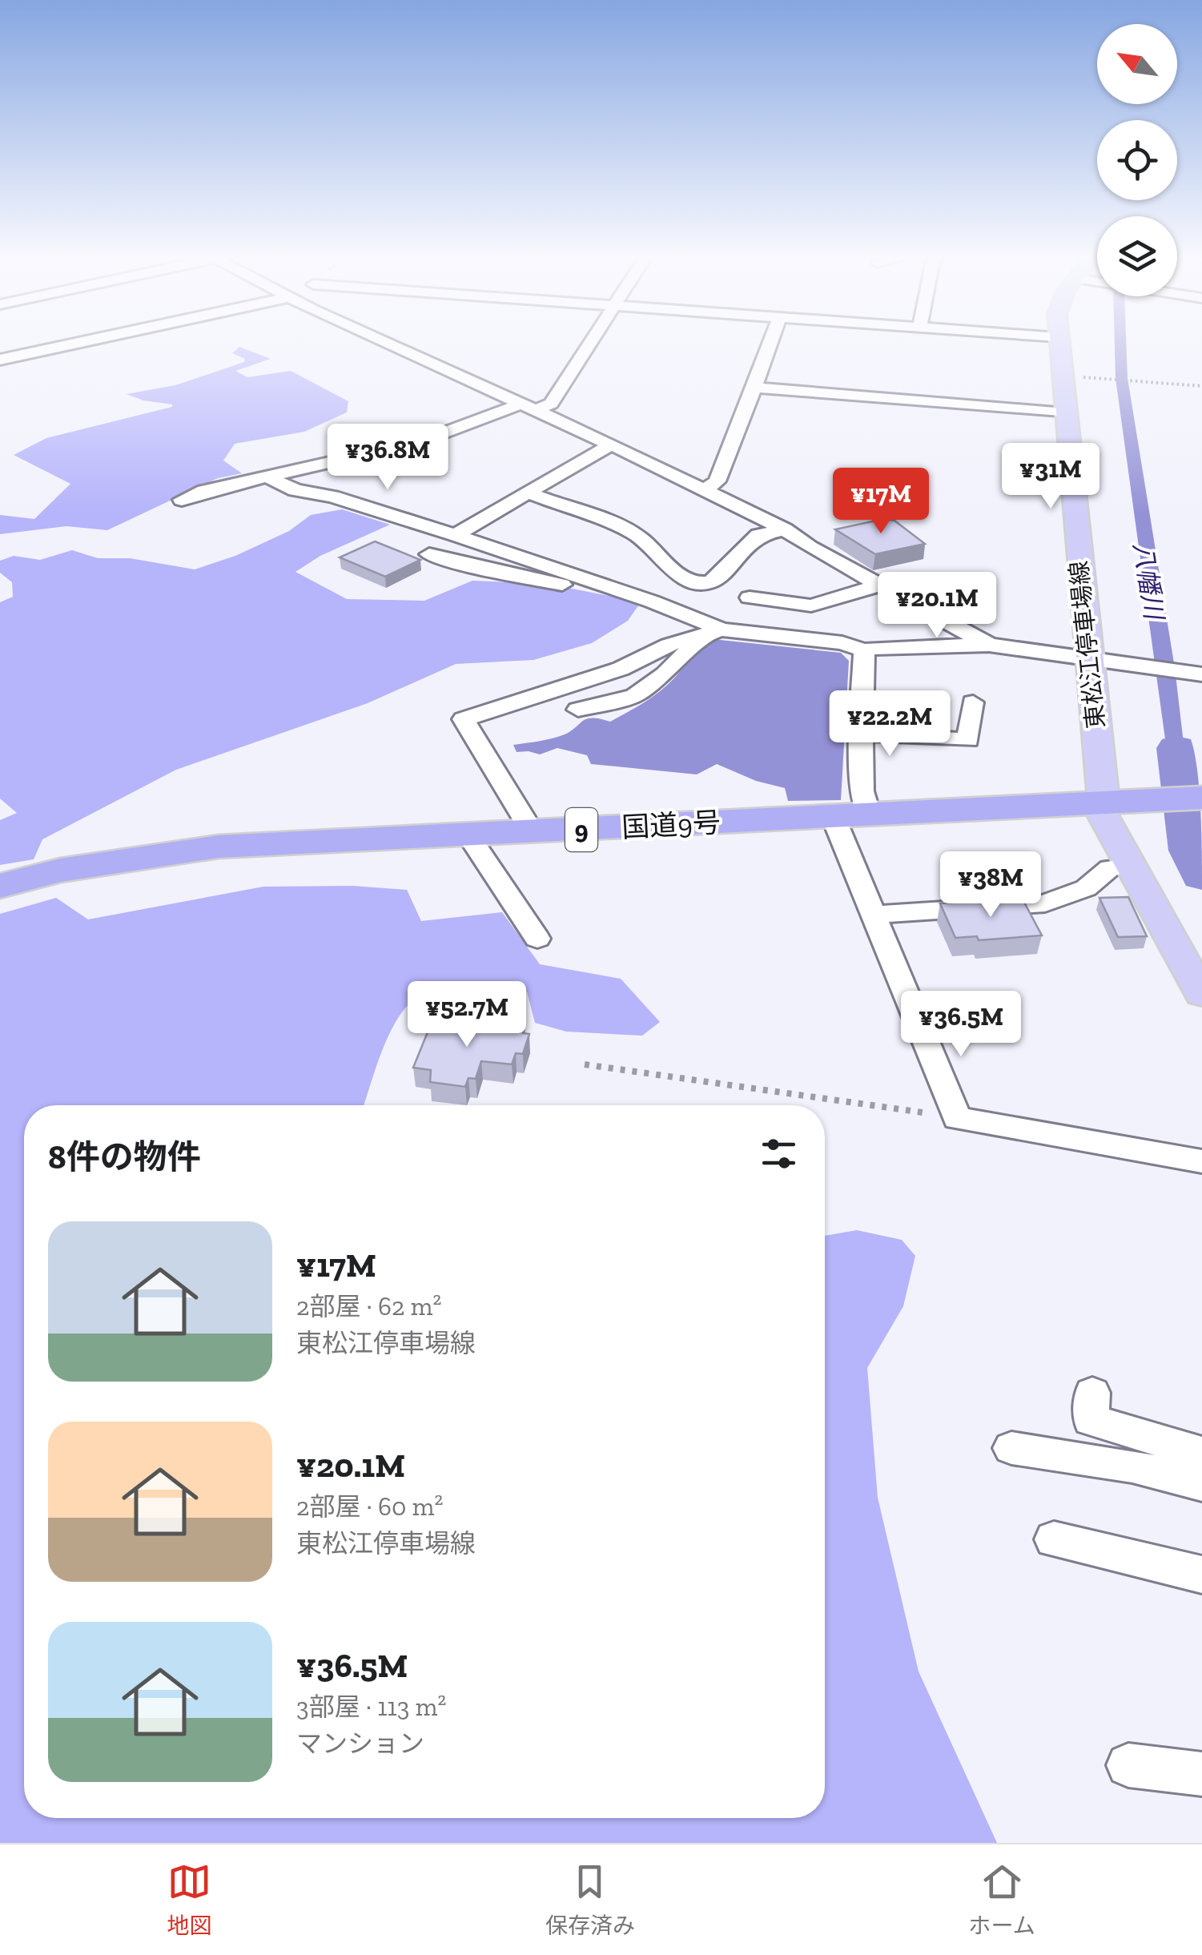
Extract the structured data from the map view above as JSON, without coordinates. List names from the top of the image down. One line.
{"streets":{"highway":["国道9号","9"],"main road":["東松江停車場線"]},"crossings":[["東松江停車場線","国道9号"]],"water":["八幡川"],"north":"top left","page":{"price":["¥36.8M","¥31M","¥17M","¥20.1M","¥22.2M","¥38M","¥52.7M","¥36.5M"],"heading":"8件の物件","list":[{"name":"¥17M","note":"2部屋 · 62 m² · 東松江停車場線"},{"name":"¥20.1M","note":"2部屋 · 60 m² · 東松江停車場線"},{"name":"¥36.5M","note":"3部屋 · 113 m² · マンション"}],"tabs":["地図","保存済み","ホーム"]}}
